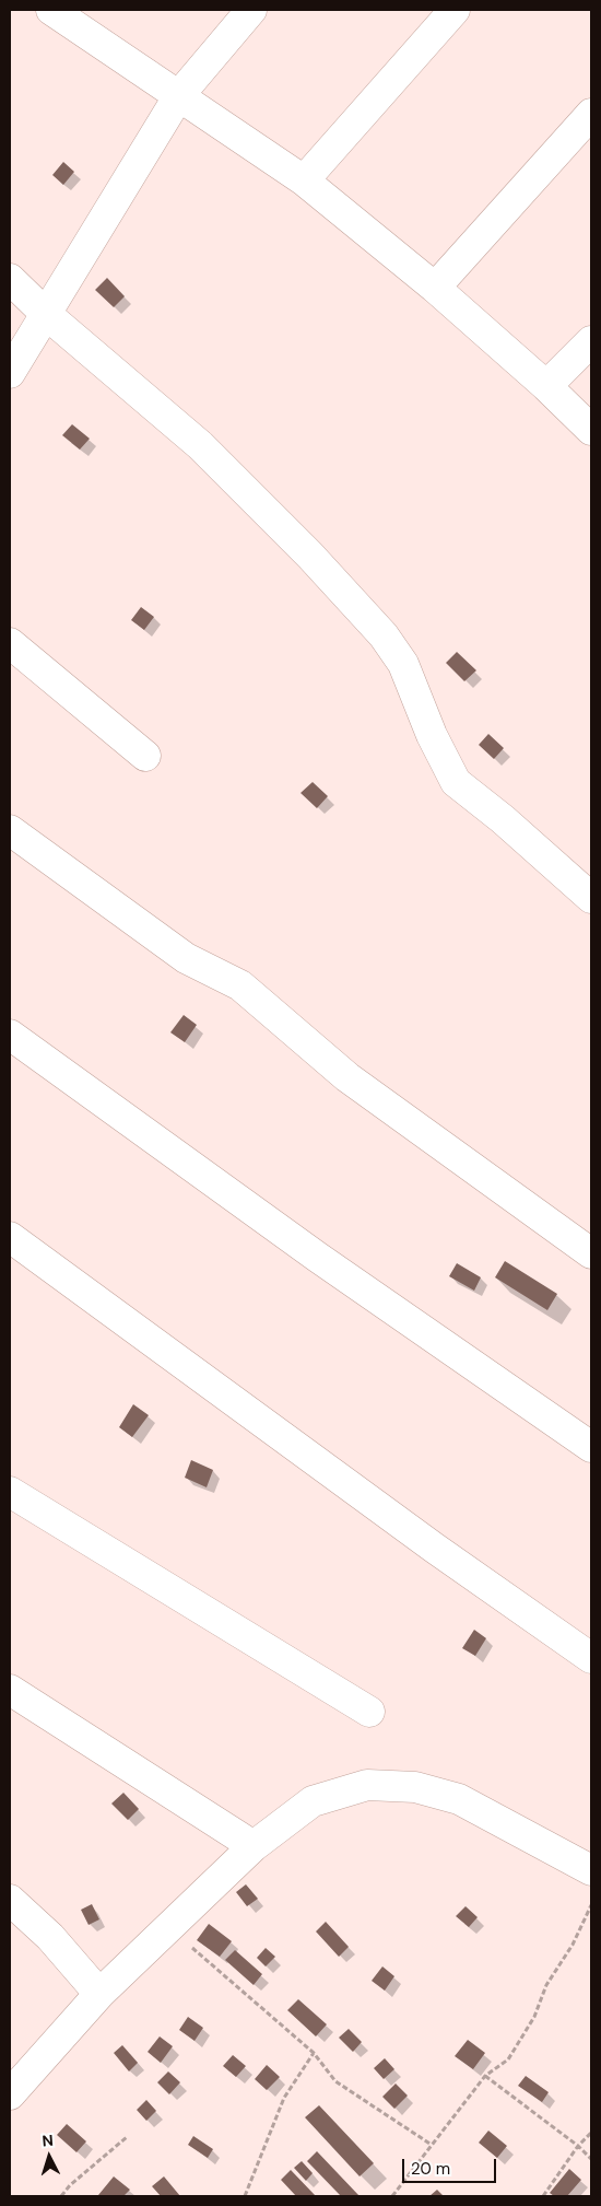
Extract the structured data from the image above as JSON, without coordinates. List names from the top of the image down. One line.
{"scale_bar":"20 m","north":"top"}
